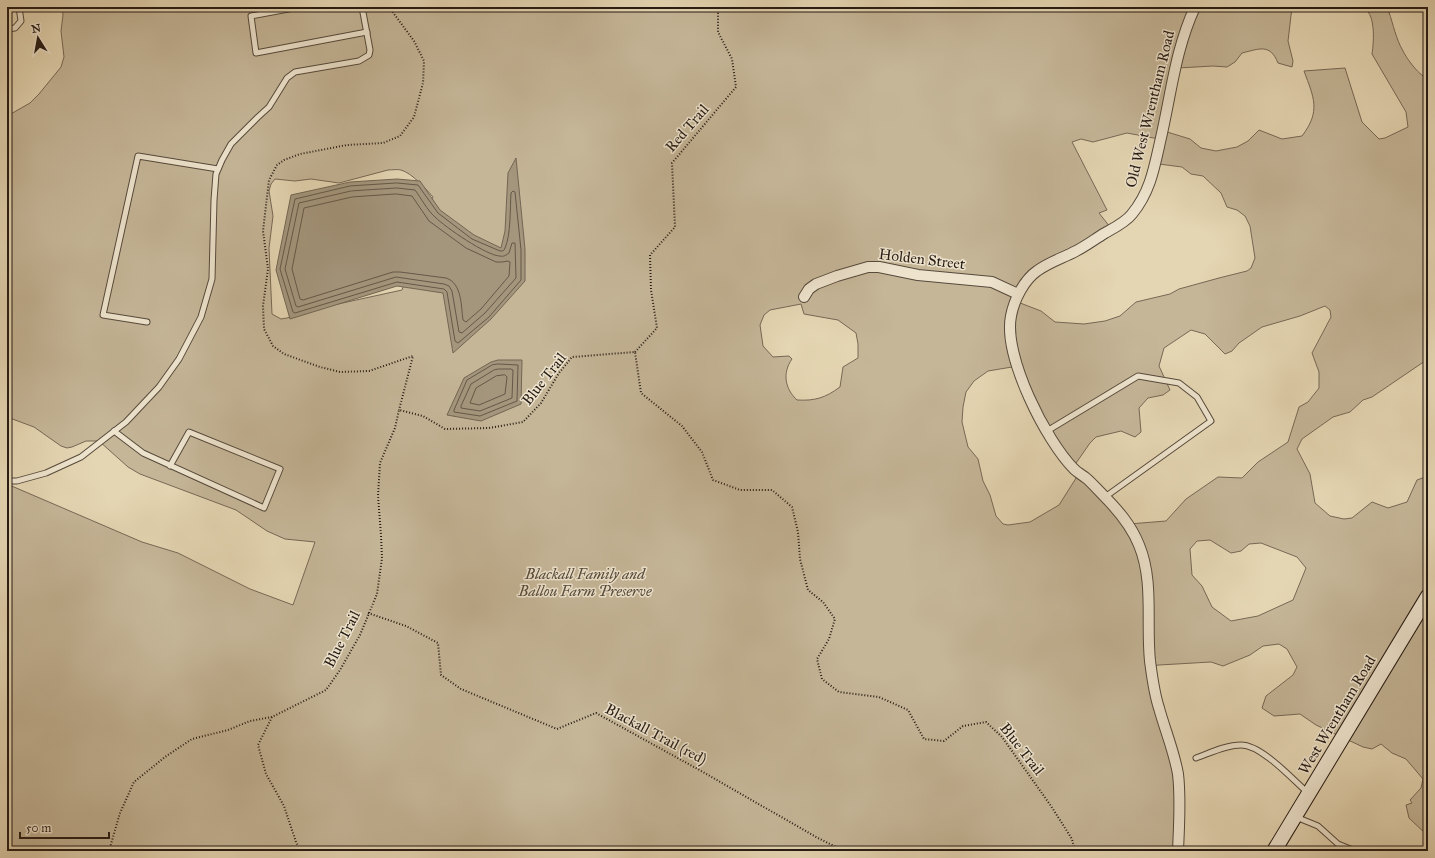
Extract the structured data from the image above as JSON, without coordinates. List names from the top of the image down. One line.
{"streets":{"street":["Old West Wrentham Road","Holden Street","West Wrentham Road"],"path":["Red Trail","Blue Trail","Blackall Trail (red)"]},"crossings":[["Old West Wrentham Road","Holden Street"],["Red Trail","Blue Trail"],["Blue Trail","Blackall Trail (red)"]],"parks":["Blackall Family and Ballou Farm Preserve"],"scale_bar":"50 m","north":"top"}
